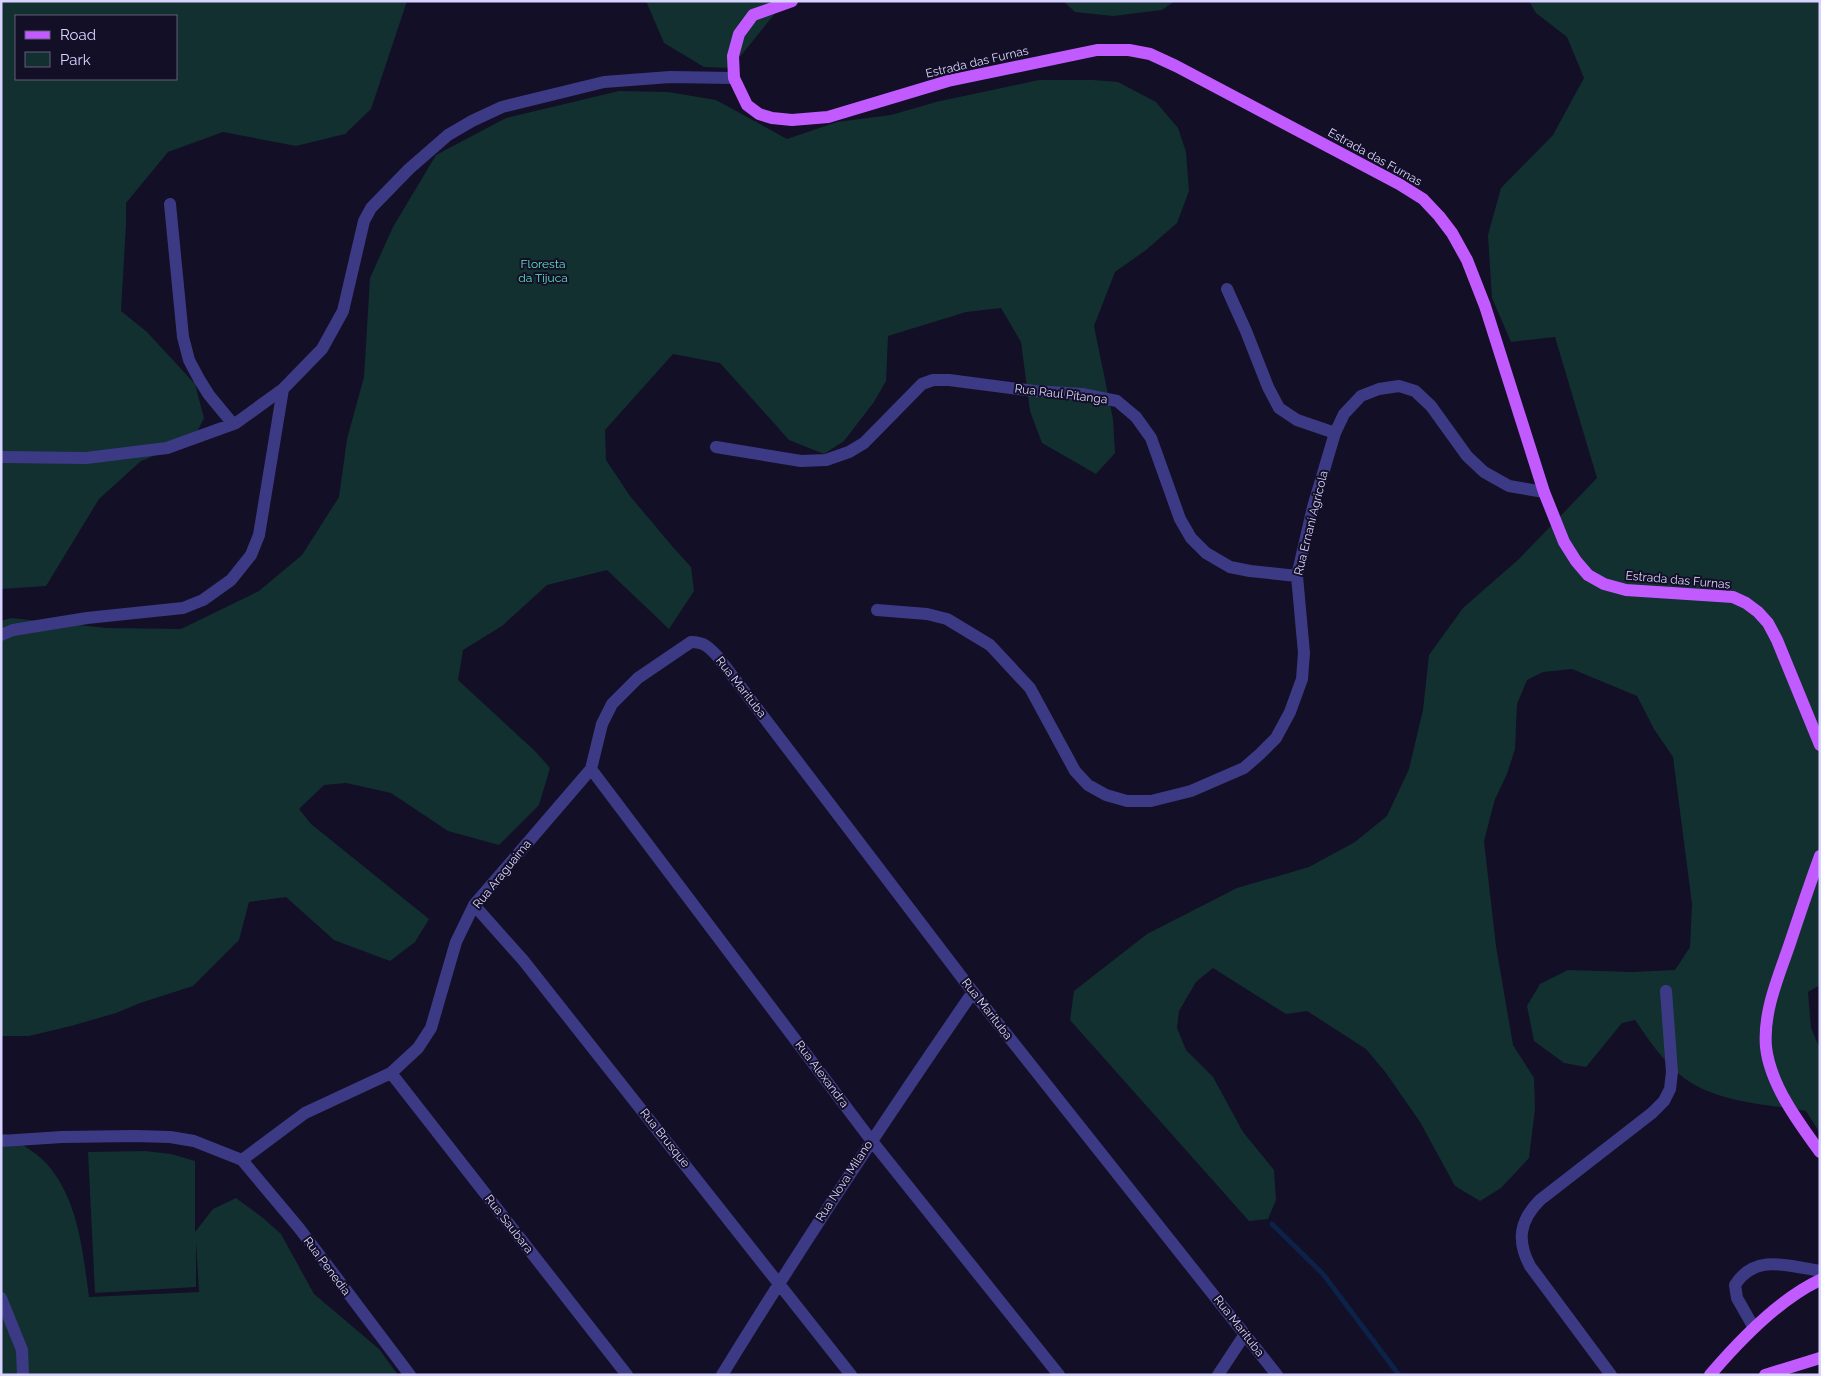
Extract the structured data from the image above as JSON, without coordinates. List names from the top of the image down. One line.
{"streets":{"main road":["Estrada das Furnas"],"street":["Rua Raul Pitanga","Rua Ernani Agricola","Rua Marituba","Rua Araguaima","Rua Alexandra","Rua Brusque","Rua Nova Milano","Rua Saubara","Rua Penedia"]},"crossings":[["Estrada das Furnas","Rua Ernani Agricola"],["Rua Raul Pitanga","Rua Ernani Agricola"],["Rua Marituba","Rua Araguaima"],["Rua Marituba","Rua Nova Milano"],["Rua Araguaima","Rua Alexandra"],["Rua Araguaima","Rua Brusque"],["Rua Araguaima","Rua Saubara"],["Rua Araguaima","Rua Penedia"],["Rua Alexandra","Rua Nova Milano"],["Rua Brusque","Rua Nova Milano"]],"parks":["Floresta da Tijuca"],"legend":["Road","Park"]}
